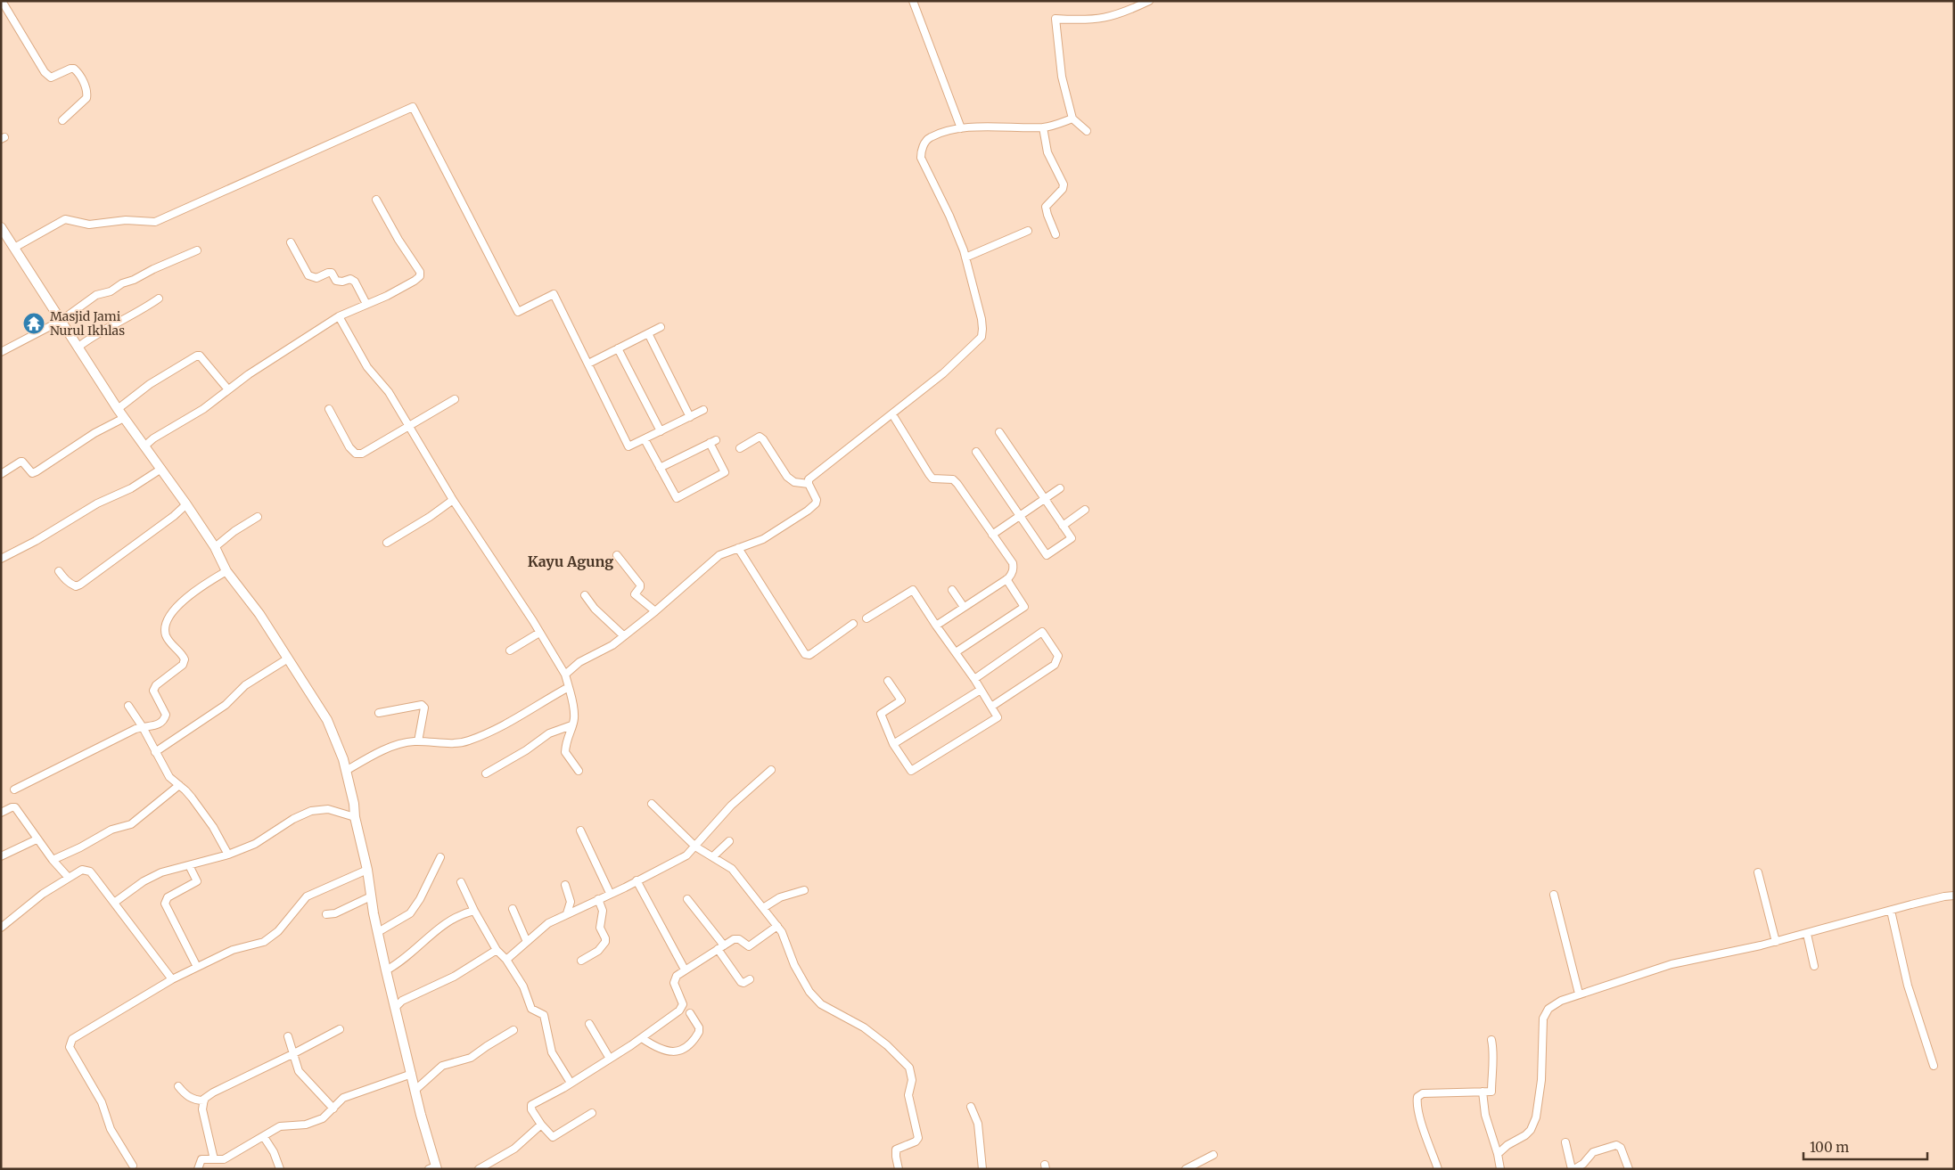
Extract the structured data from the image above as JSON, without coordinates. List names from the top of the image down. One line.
{"districts":["Kayu Agung"],"places":{"temple":["Masjid Jami Nurul Ikhlas"]},"scale_bar":"100 m"}
